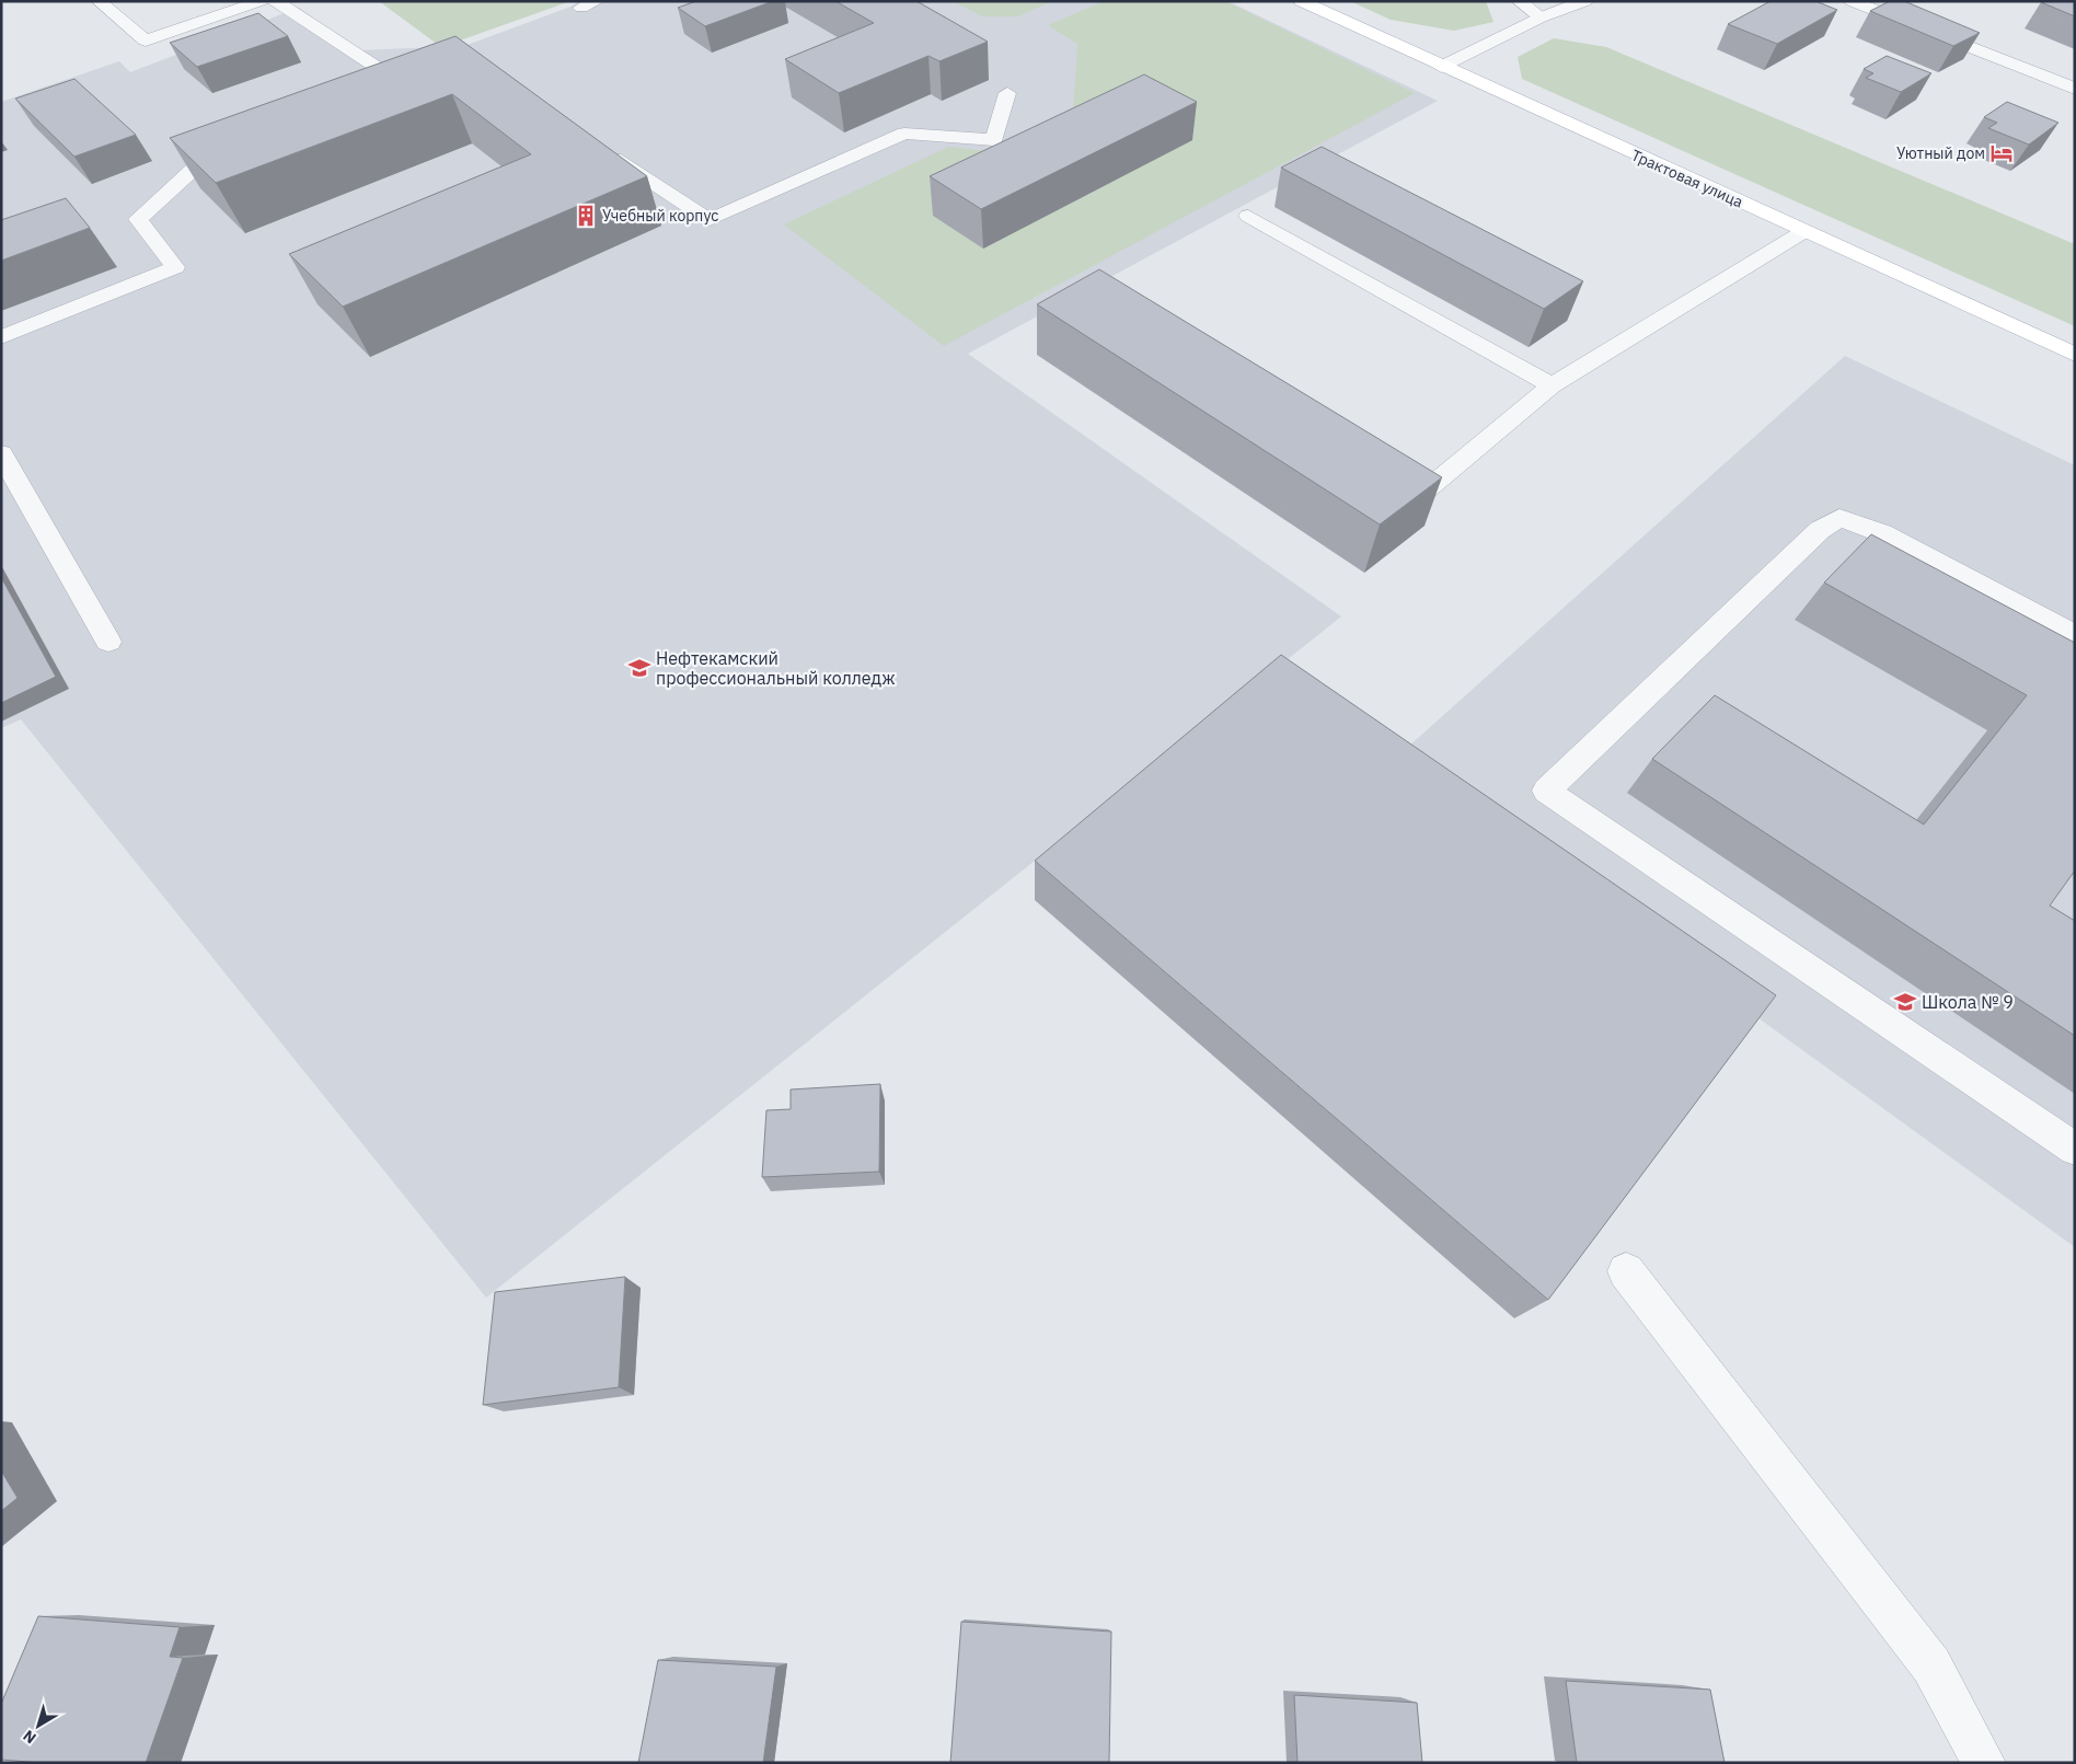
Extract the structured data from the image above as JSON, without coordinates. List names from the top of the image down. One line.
{"streets":{"main road":["Трактовая улица"]},"places":{"hotel":["Уютный дом"],"building":["Учебный корпус"],"school or university":["Нефтекамский профессиональный колледж","Школа № 9"]},"north":"bottom left"}
